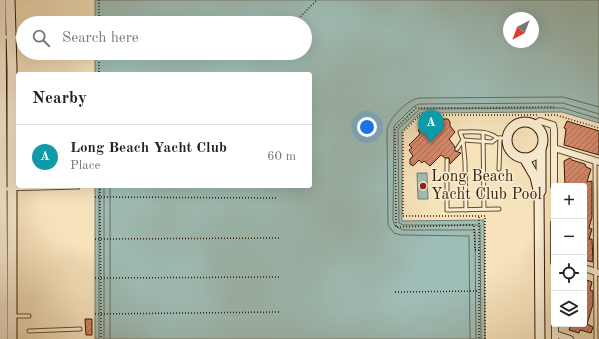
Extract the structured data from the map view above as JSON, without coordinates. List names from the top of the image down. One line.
{"places":["Long Beach Yacht Club Pool"],"north":"bottom left","page":{"search":"Search here","heading":"Nearby","pins":"A","list":[{"mark":"A","name":"Long Beach Yacht Club","note":"Place","value":"60 m"}],"map_buttons":["+","−"]}}
